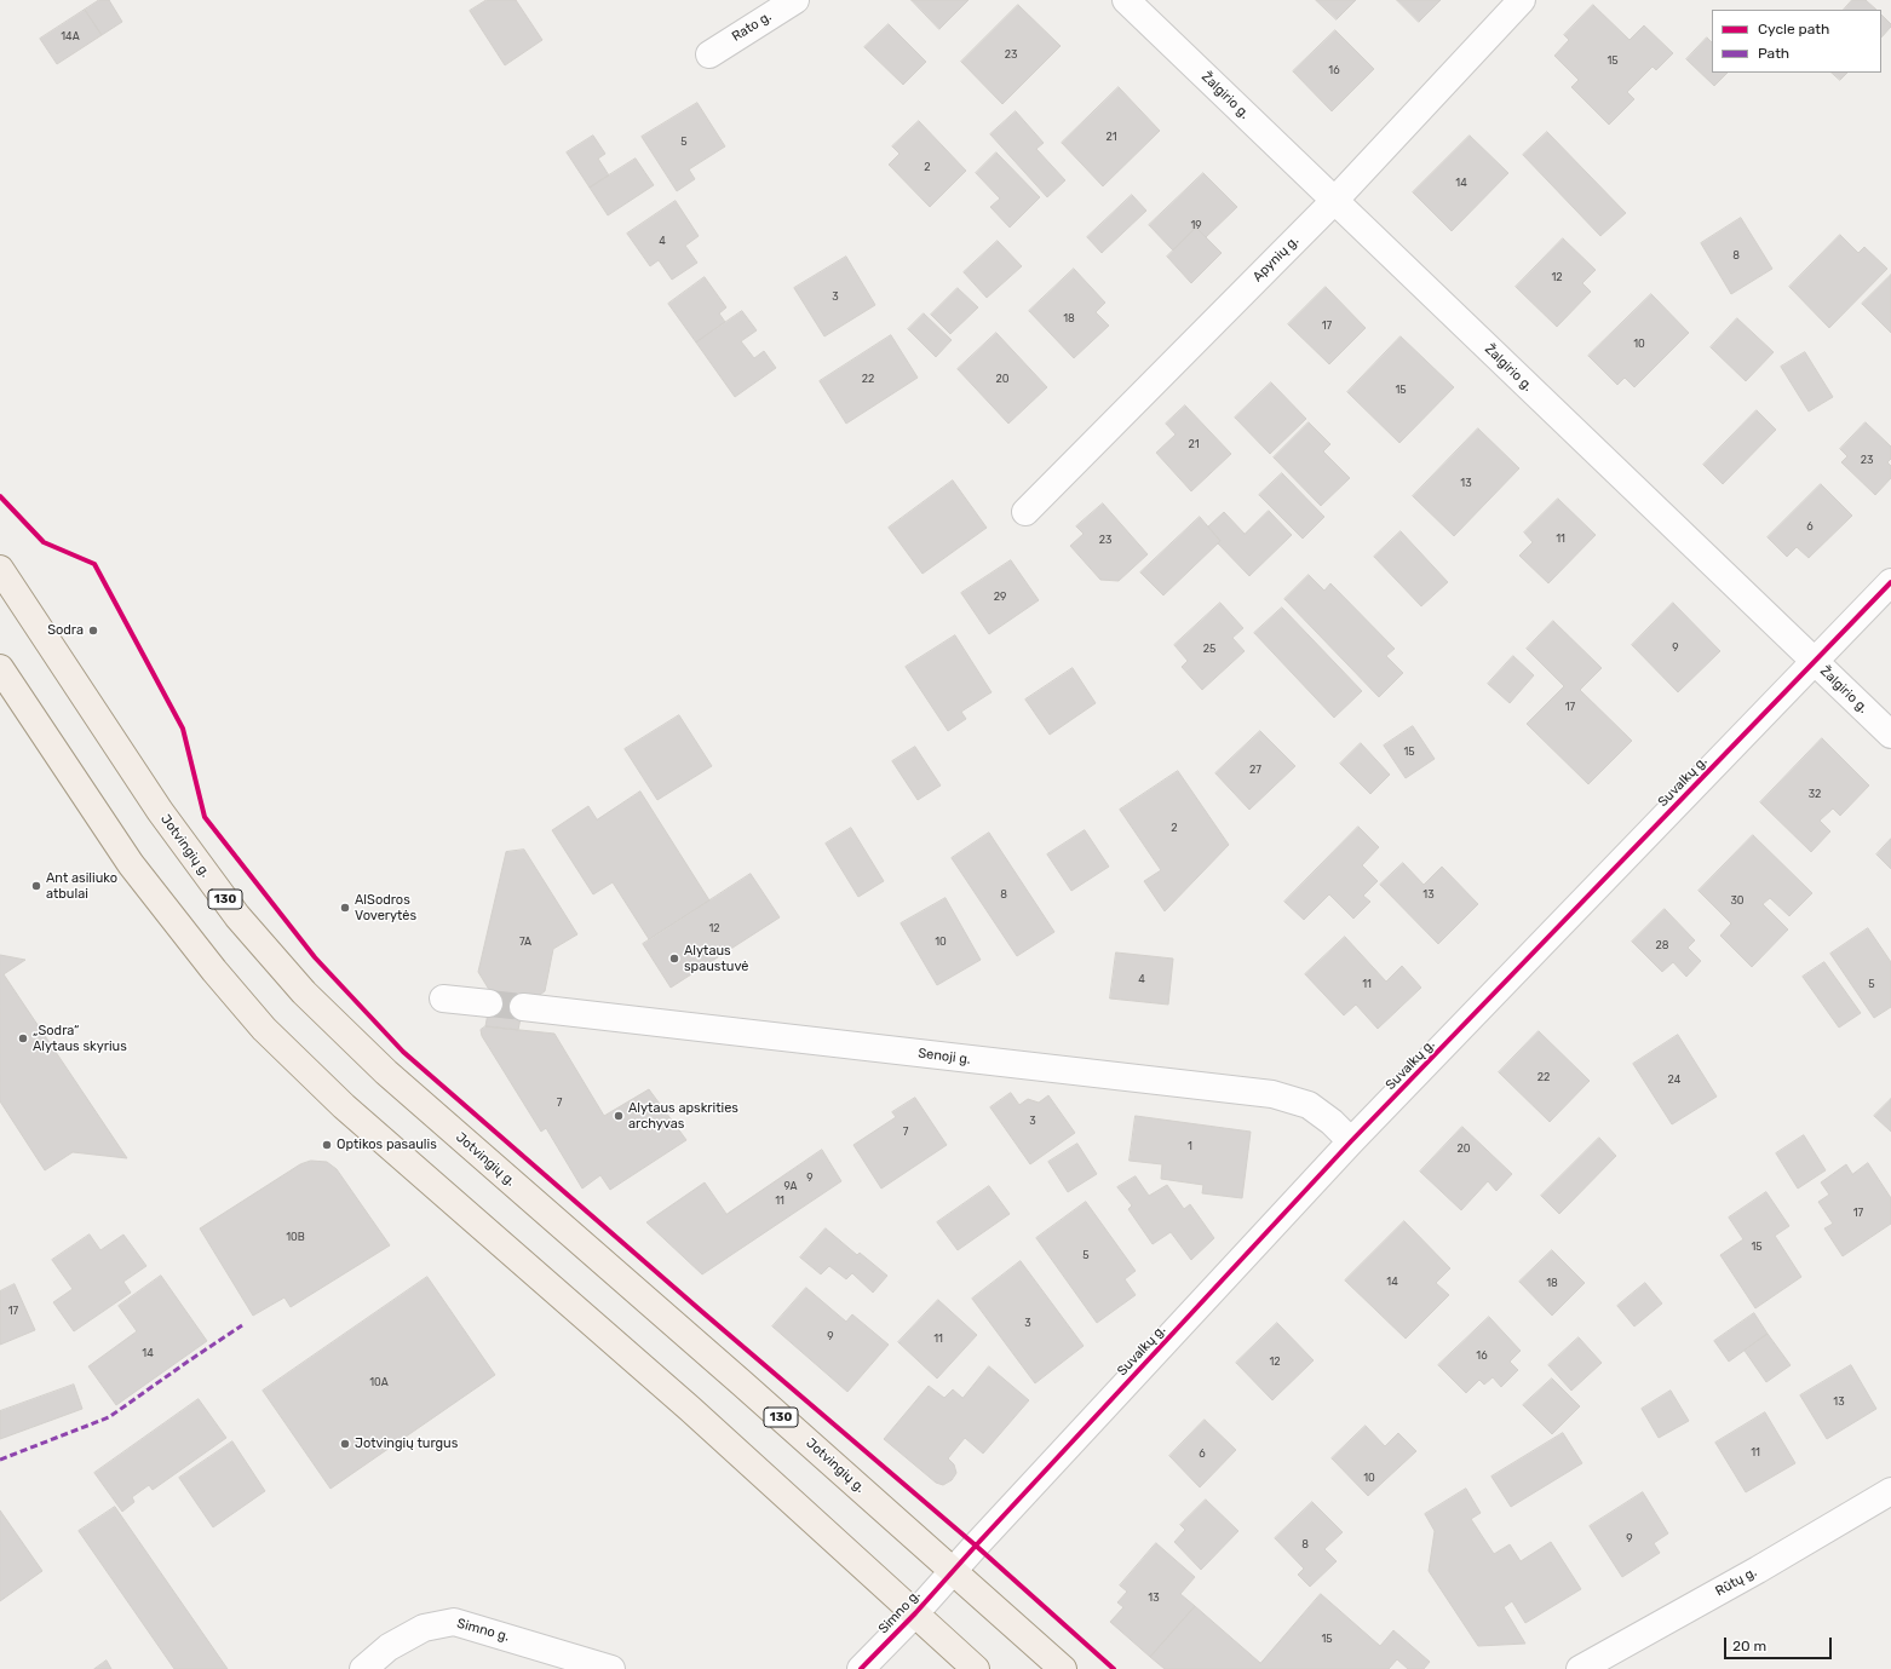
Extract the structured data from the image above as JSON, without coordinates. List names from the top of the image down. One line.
{"streets":{"main road":["Jotvingių g.","130"],"street":["Rato g.","Žalgirio g.","Apynių g.","Suvalkų g.","Senoji g.","Rūtų g.","Simno g."]},"crossings":[["Žalgirio g.","Apynių g."],["Žalgirio g.","Suvalkų g."],["Suvalkų g.","Jotvingių g."],["Suvalkų g.","Senoji g."],["Suvalkų g.","Simno g."],["Jotvingių g.","Simno g."]],"places":["Sodra","Ant asiliuko atbulai","AlSodros Voverytės","Alytaus spaustuvė","„Sodra“ Alytaus skyrius","Alytaus apskrities archyvas","Optikos pasaulis","Jotvingių turgus"],"house_numbers":["14A","23","15","16","21","5","2","14","19","4","8","12","3","18","17","10","22","20","15","21","23","13","6","11","23","29","9","25","17","15","27","32","2","8","13","30","12","7A","10","28","4","11","5","22","24","7","3","7","1","20","9","9A","11","17","10B","15","5","14","18","17","3","9","11","14","16","12","10A","13","11","6","10","9","8","13","15"],"legend":["Cycle path","Path"],"scale_bar":"20 m"}
